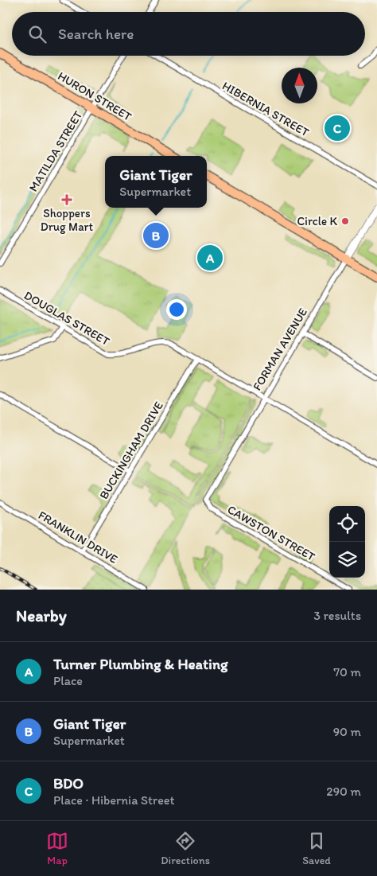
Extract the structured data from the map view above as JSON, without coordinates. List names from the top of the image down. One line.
{"streets":{"main road":["HURON STREET"],"street":["HIBERNIA STREET","MATILDA STREET","DOUGLAS STREET","FORMAN AVENUE","BUCKINGHAM DRIVE","CAWSTON STREET","FRANKLIN DRIVE"]},"crossings":[["HURON STREET","MATILDA STREET"],["DOUGLAS STREET","FORMAN AVENUE"],["DOUGLAS STREET","BUCKINGHAM DRIVE"],["FORMAN AVENUE","CAWSTON STREET"],["BUCKINGHAM DRIVE","FRANKLIN DRIVE"]],"places":{"health":["Shoppers Drug Mart"],"other":["Circle K"]},"north":"top","page":{"search":"Search here","pins":["C","B","A"],"popup":["Giant Tiger","Supermarket"],"heading":["Nearby","3 results"],"list":[{"mark":"A","name":"Turner Plumbing & Heating","note":"Place","value":"70 m"},{"mark":"B","name":"Giant Tiger","note":"Supermarket","value":"90 m"},{"mark":"C","name":"BDO","note":"Place · Hibernia Street","value":"290 m"}],"nav":["Map","Directions","Saved"]}}
